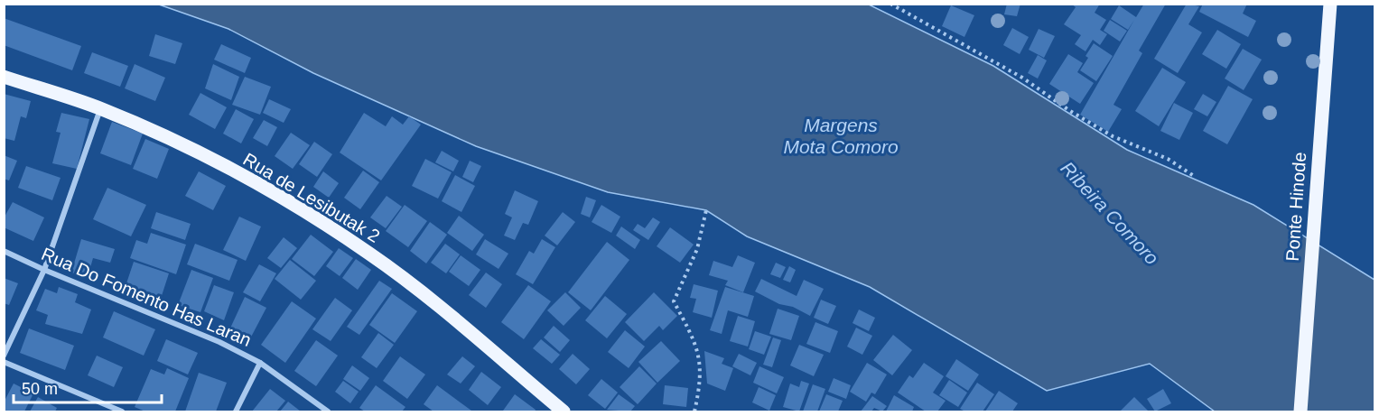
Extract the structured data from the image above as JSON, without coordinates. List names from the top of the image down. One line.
{"streets":{"main road":["Rua de Lesibutak 2","Ponte Hinode"],"street":["Rua Do Fomento Has Laran"]},"water":["Margens Mota Comoro","Ribeira Comoro"],"scale_bar":"50 m"}
